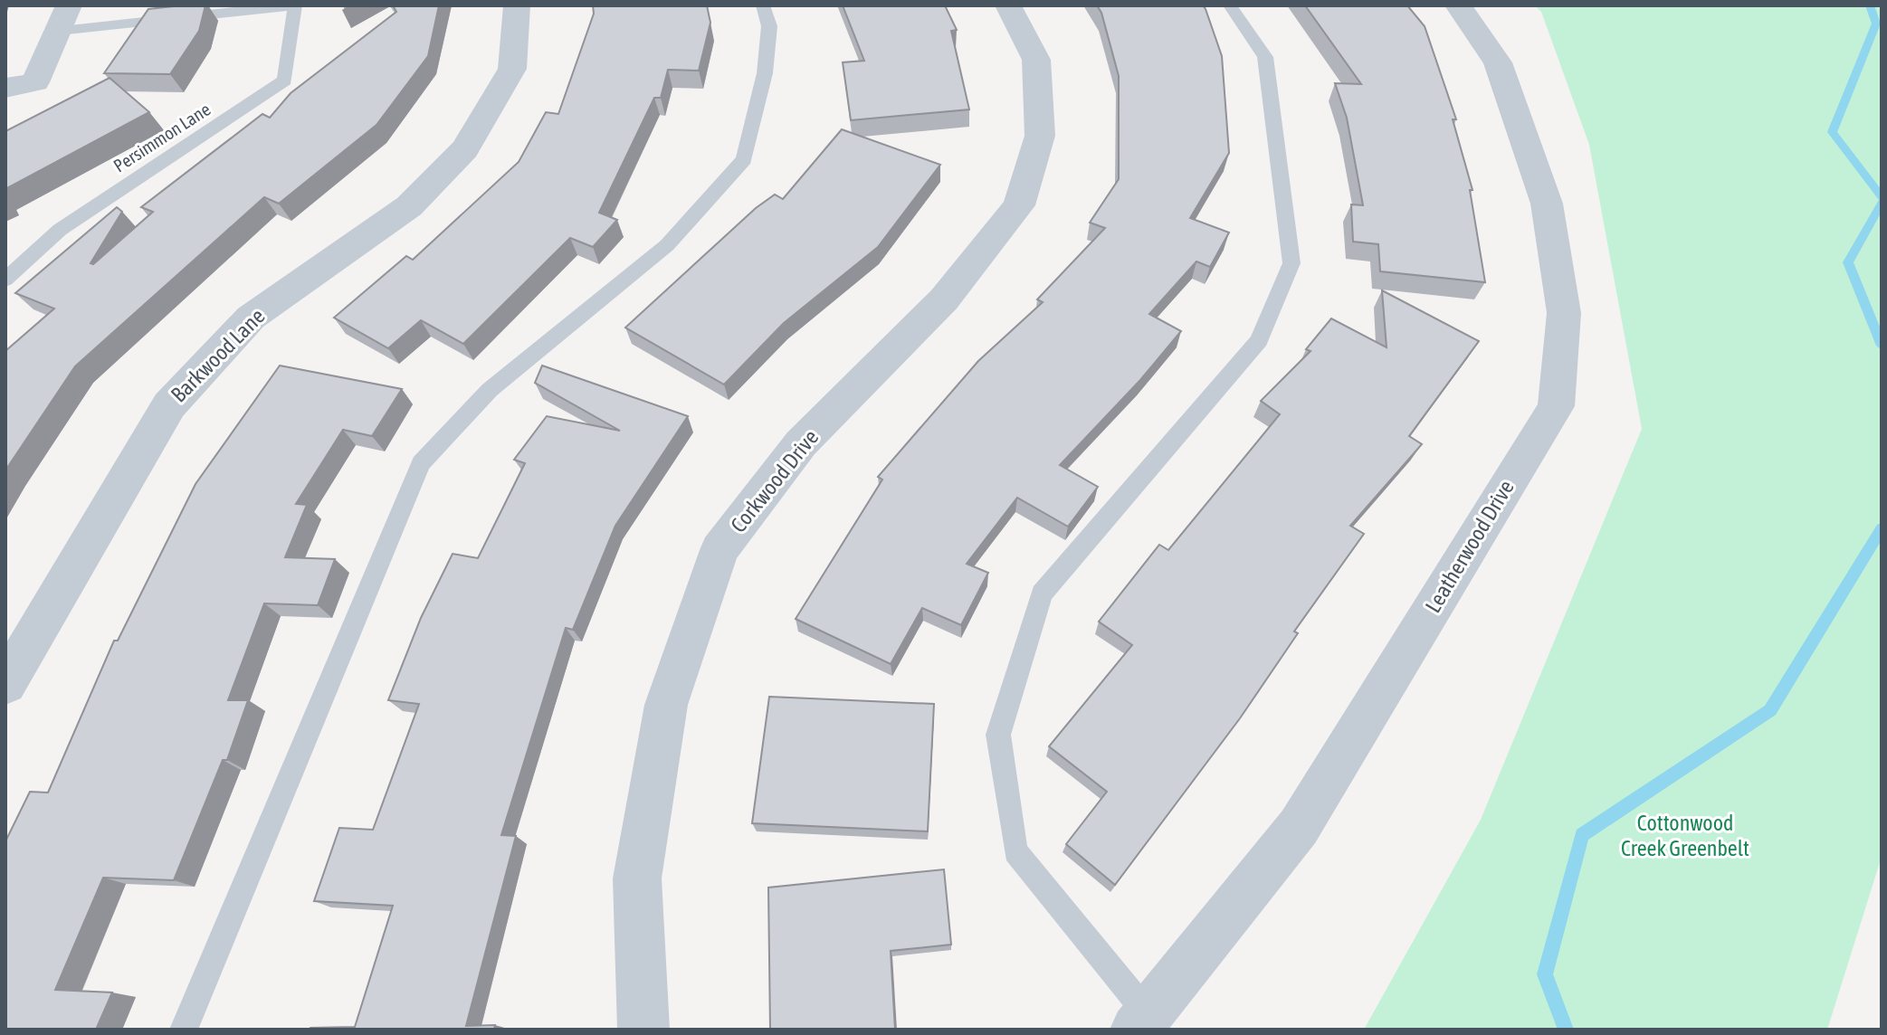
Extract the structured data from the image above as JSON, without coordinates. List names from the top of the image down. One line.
{"streets":{"street":["Barkwood Lane","Corkwood Drive","Leatherwood Drive"],"lane":["Persimmon Lane"]},"parks":["Cottonwood Creek Greenbelt"]}
